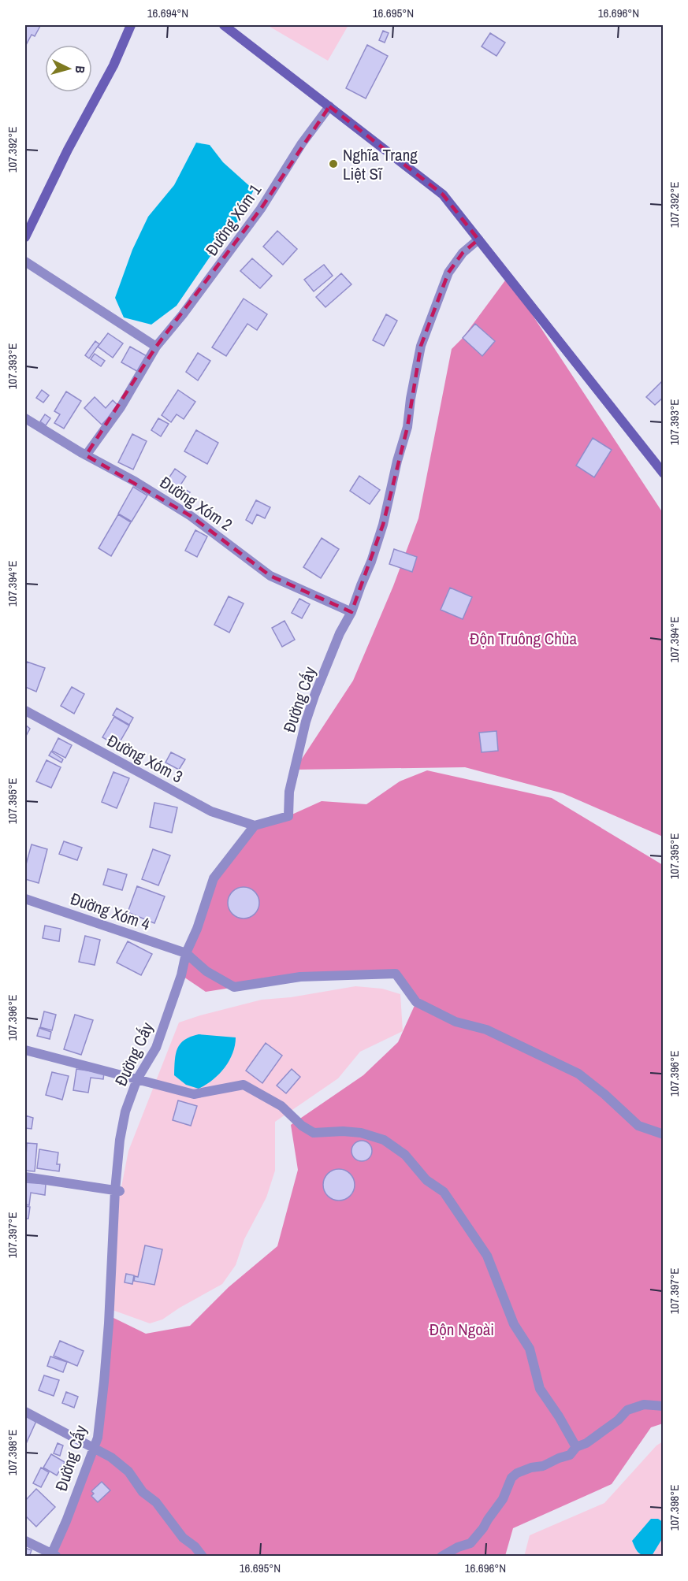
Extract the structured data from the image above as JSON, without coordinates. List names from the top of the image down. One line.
{"streets":{"street":["Đường Xóm 1","Đường Xóm 2","Đường Cấy","Đường Xóm 3","Đường Xóm 4"]},"crossings":[["Đường Xóm 1","Đường Xóm 2"],["Đường Xóm 2","Đường Cấy"],["Đường Cấy","Đường Xóm 3"],["Đường Cấy","Đường Xóm 4"]],"parks":["Độn Truông Chùa","Độn Ngoài"],"places":["Nghĩa Trang Liệt Sĩ"],"north":"right","coordinates":["16.694°N","16.695°N","16.696°N","107.392°E","107.393°E","107.394°E","107.395°E","107.396°E","107.397°E","107.398°E"]}
